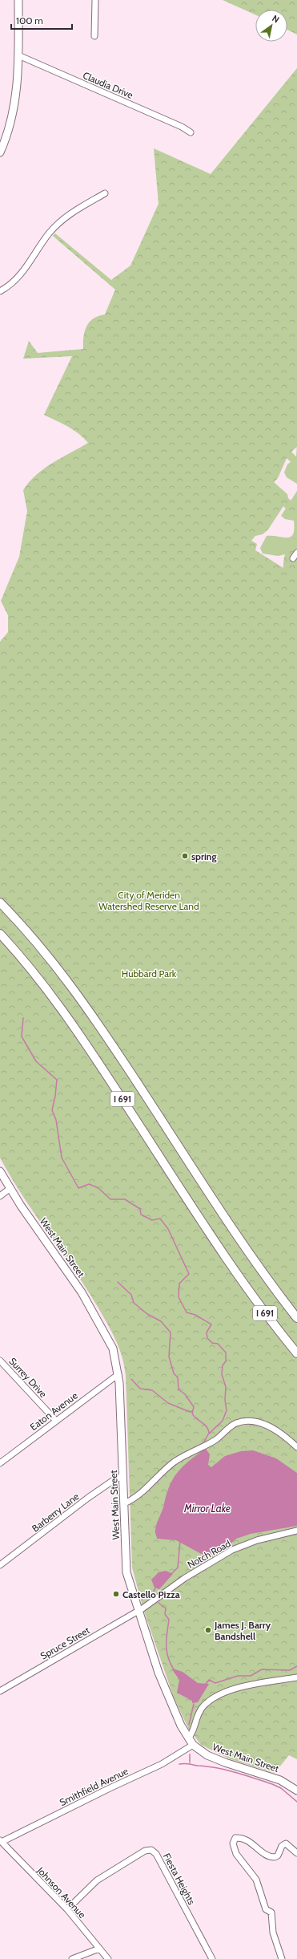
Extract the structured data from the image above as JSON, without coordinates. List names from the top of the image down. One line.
{"streets":{"highway":["I 691"],"main road":["West Main Street"],"street":["Claudia Drive","Surrey Drive","Eaton Avenue","Barberry Lane","Notch Road","Spruce Street","Smithfield Avenue","Fiesta Heights","Johnson Avenue"]},"crossings":[["West Main Street","Eaton Avenue"],["West Main Street","Barberry Lane"],["West Main Street","Notch Road"],["West Main Street","Spruce Street"],["West Main Street","Smithfield Avenue"],["Surrey Drive","Eaton Avenue"],["Notch Road","Spruce Street"],["Smithfield Avenue","Johnson Avenue"],["Fiesta Heights","Johnson Avenue"]],"water":["Mirror Lake"],"parks":["City of Meriden Watershed Reserve Land","Hubbard Park"],"places":["spring","Castello Pizza","James J. Barry Bandshell"],"scale_bar":"100 m","north":"top right"}
